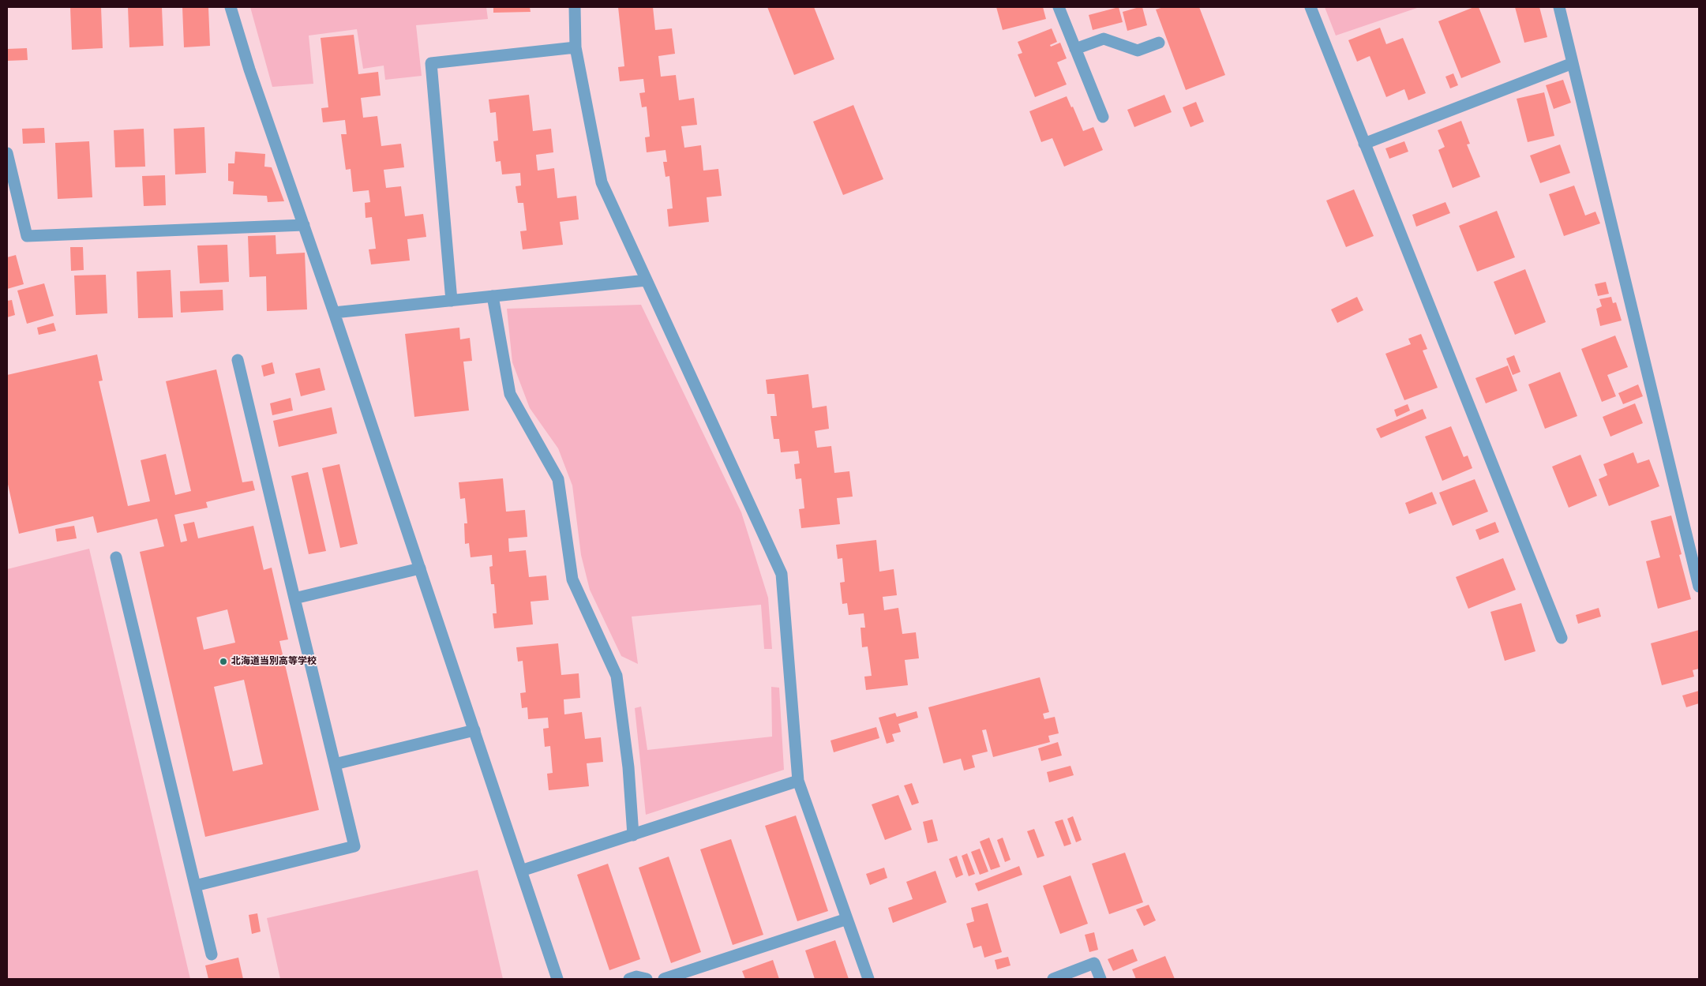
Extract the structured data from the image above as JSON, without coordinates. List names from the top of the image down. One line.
{"places":["北海道当別高等学校"]}
